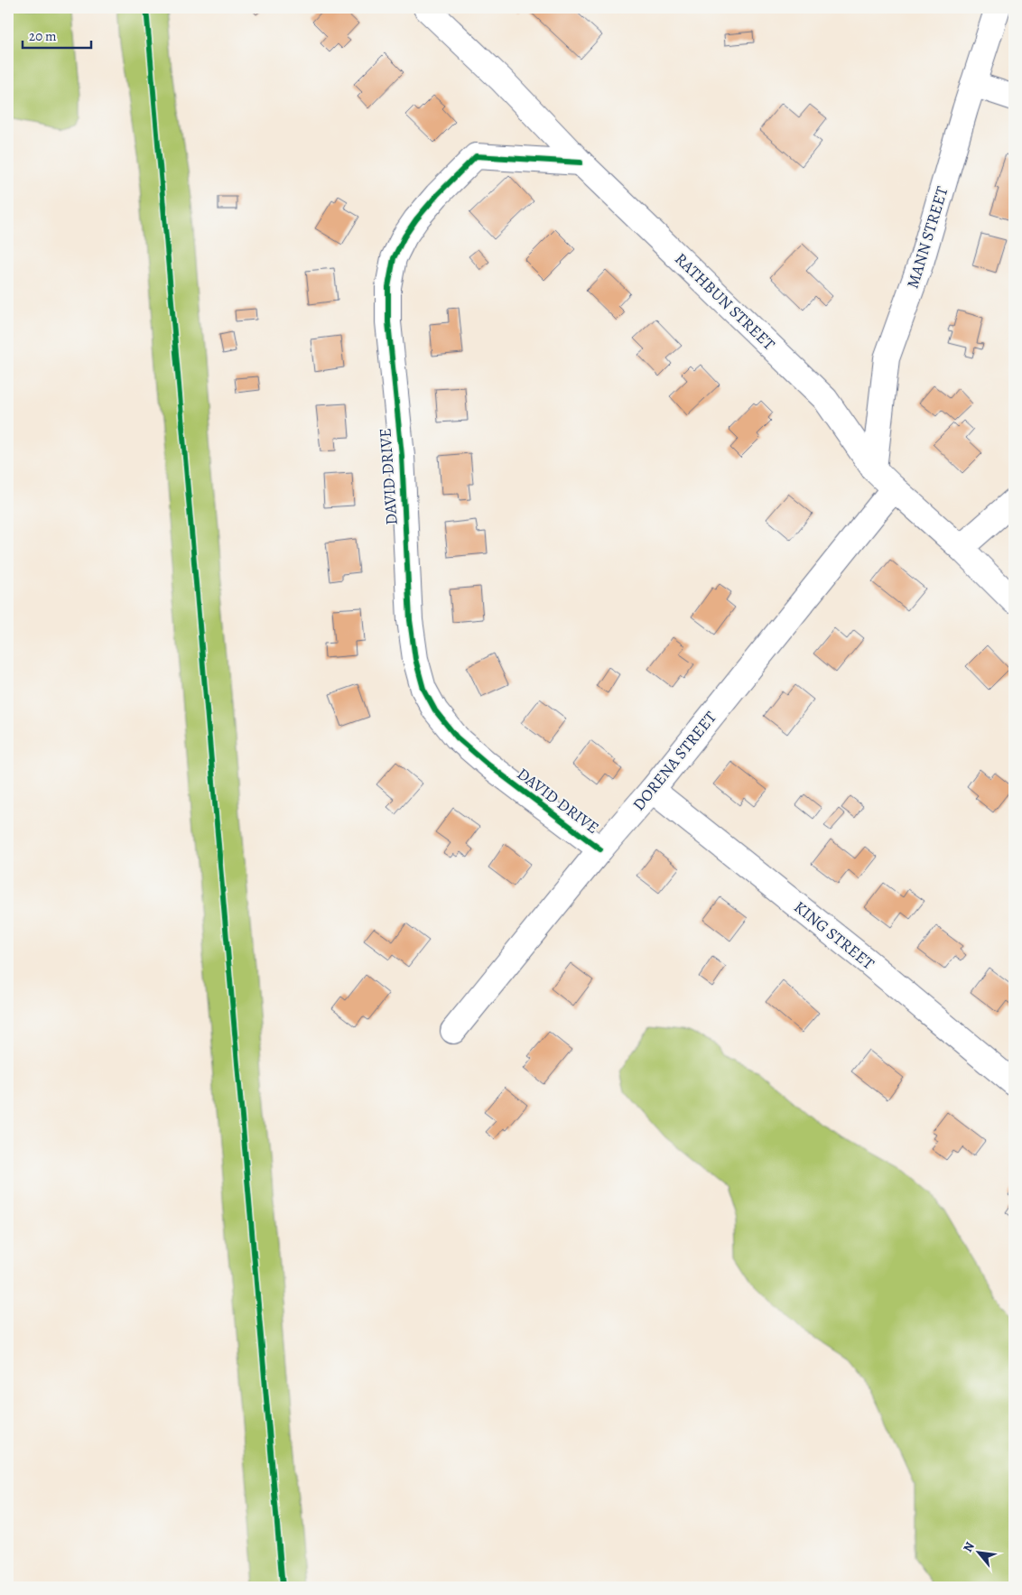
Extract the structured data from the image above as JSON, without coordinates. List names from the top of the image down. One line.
{"streets":{"street":["MANN STREET","RATHBUN STREET","DAVID DRIVE","DORENA STREET","KING STREET"]},"crossings":[["MANN STREET","RATHBUN STREET"],["RATHBUN STREET","DAVID DRIVE"],["RATHBUN STREET","DORENA STREET"],["DAVID DRIVE","DORENA STREET"],["DORENA STREET","KING STREET"]],"scale_bar":"20 m","north":"top left"}
